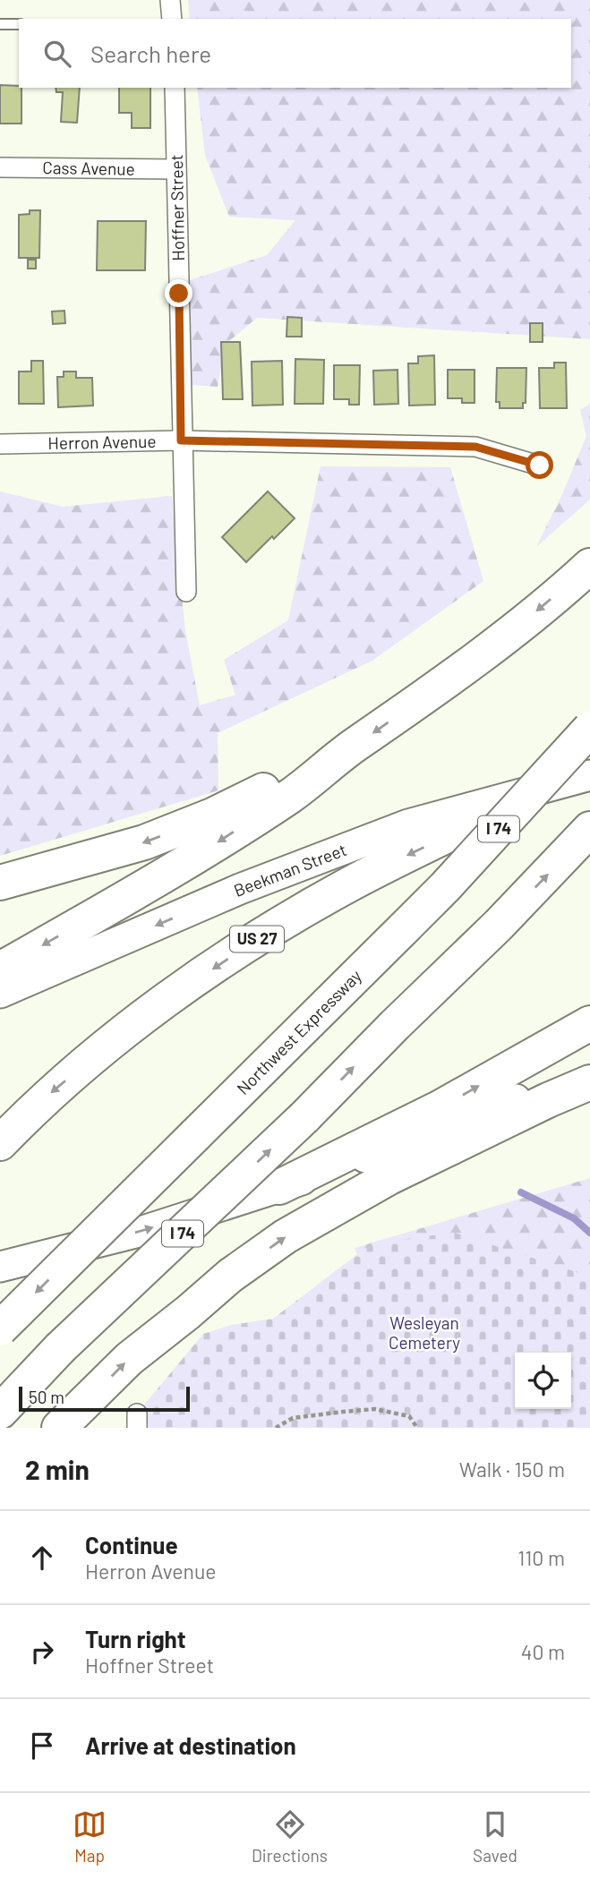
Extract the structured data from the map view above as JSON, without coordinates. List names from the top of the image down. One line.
{"streets":{"highway":["I 74","US 27","Northwest Expressway"],"main road":["Beekman Street"],"street":["Cass Avenue","Hoffner Street","Herron Avenue"]},"crossings":[["Cass Avenue","Hoffner Street"],["Hoffner Street","Herron Avenue"],["Beekman Street","US 27"]],"one_way":["Beekman Street"],"parks":["Wesleyan Cemetery"],"scale_bar":"50 m","page":{"search":"Search here","scale":"50 m","heading":["2 min","Walk · 150 m"],"list":[["Continue","Herron Avenue","110 m"],["Turn right","Hoffner Street","40 m"],"Arrive at destination"],"nav":["Map","Directions","Saved"]}}
